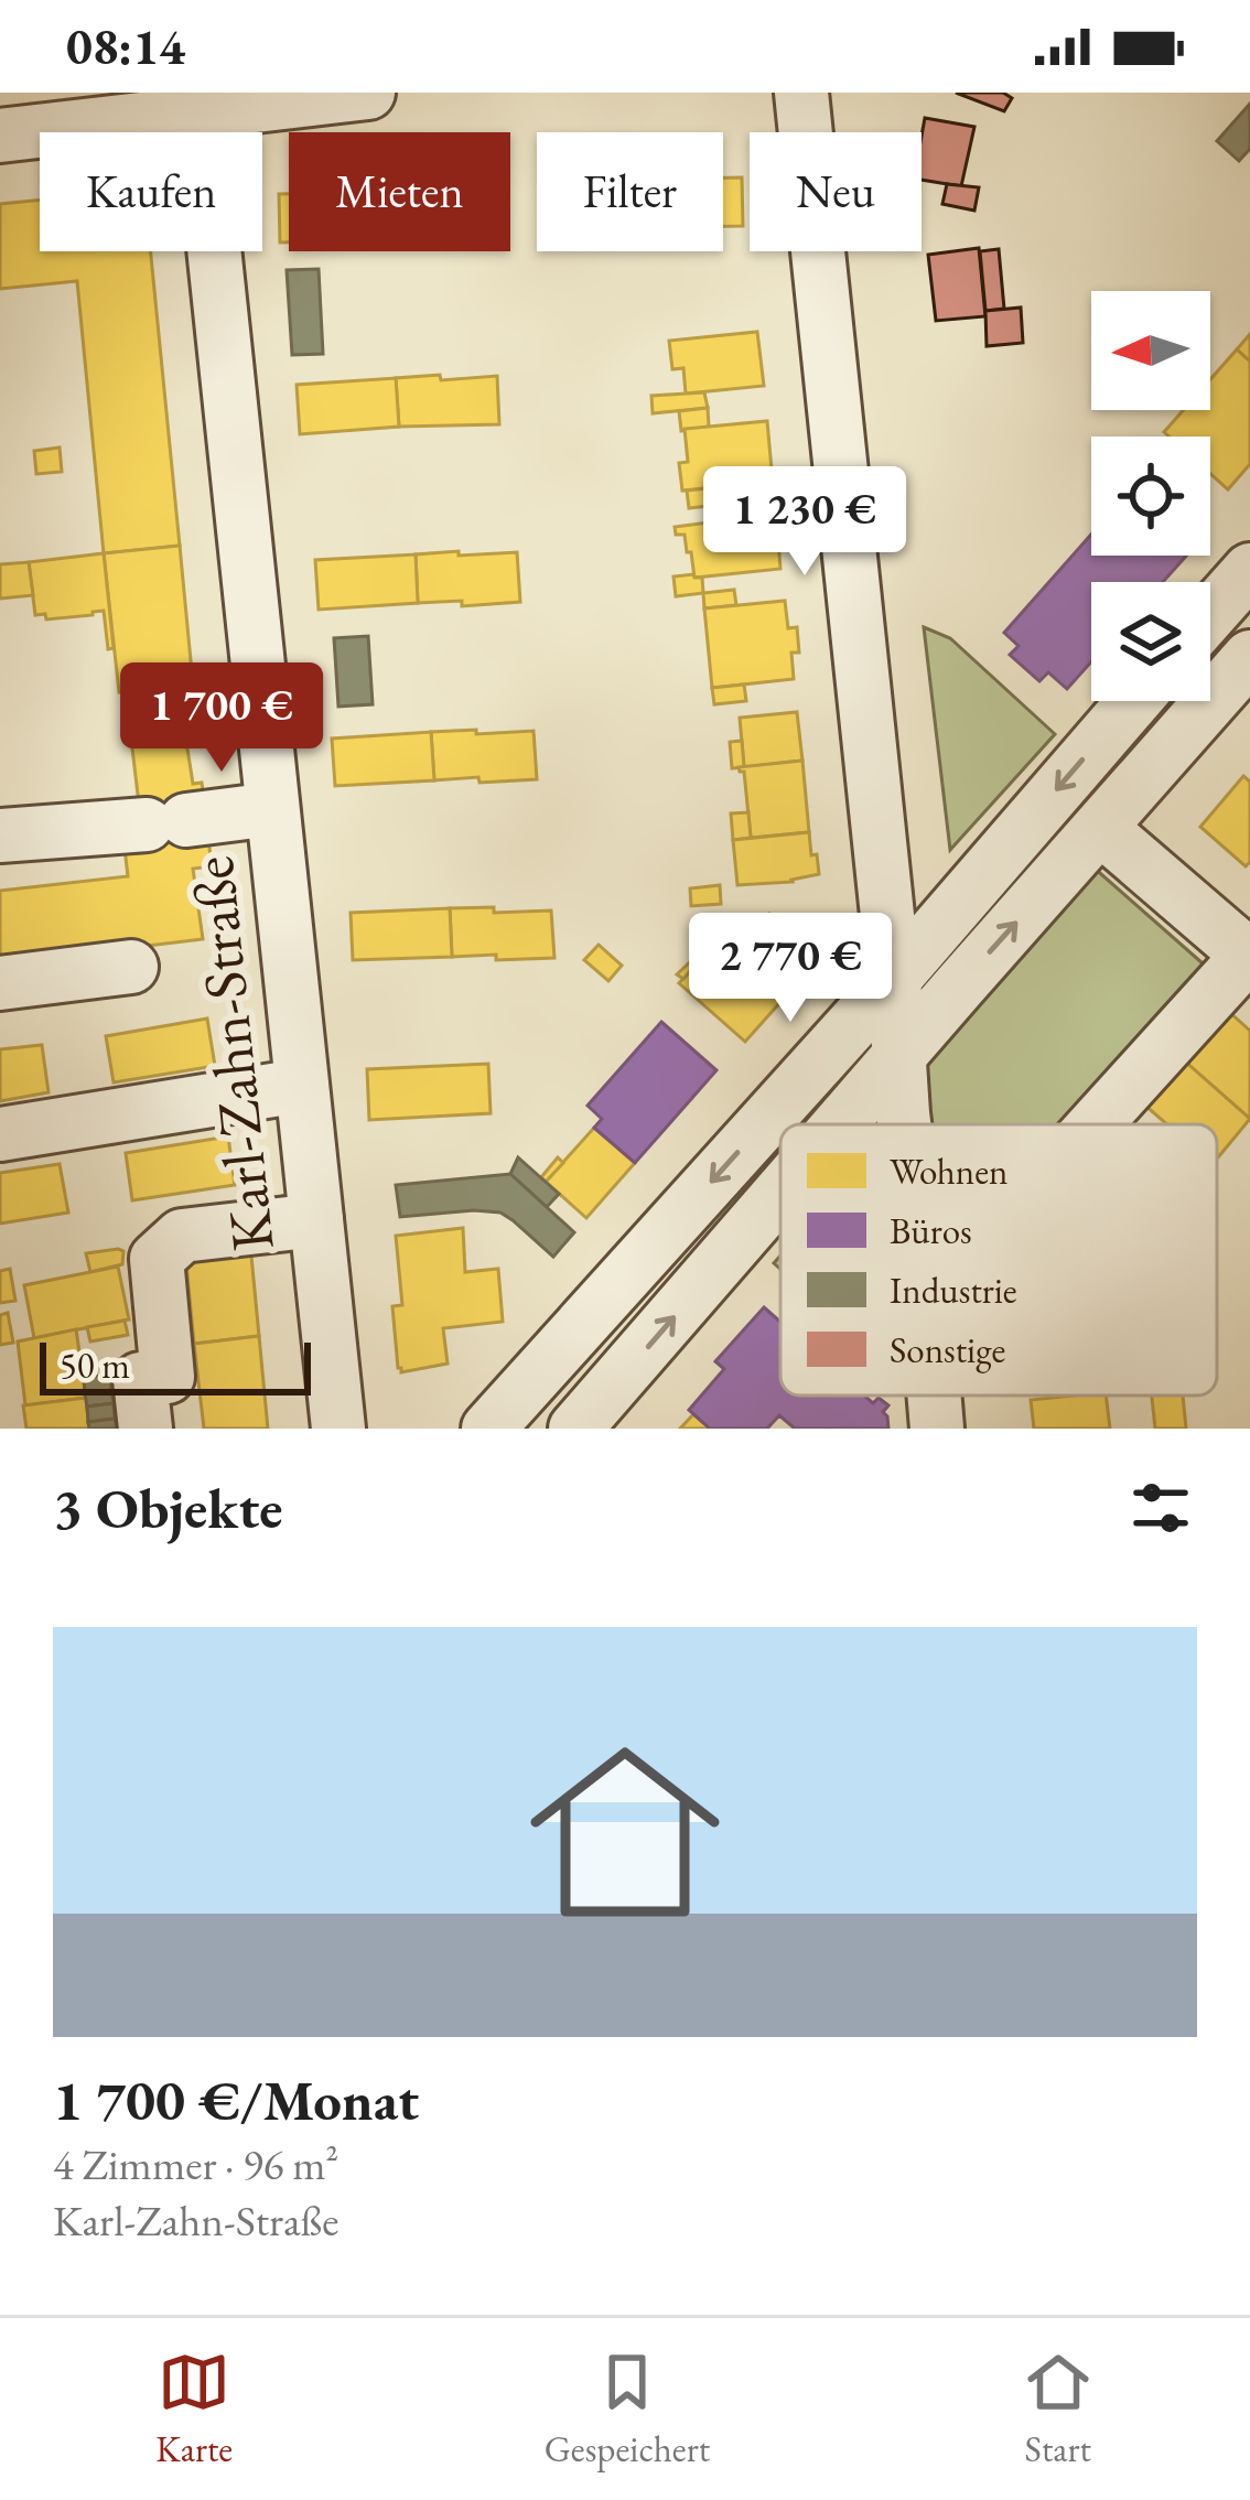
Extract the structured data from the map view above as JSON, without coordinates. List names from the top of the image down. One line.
{"streets":{"street":["Karl-Zahn-Straße"]},"legend":["Wohnen","Büros","Industrie","Sonstige"],"scale_bar":"50 m","north":"left","page":{"status":"08:14","chip":["Kaufen","Mieten","Filter","Neu"],"price":["1 230 €","1 700 €","2 770 €"],"scale":"50 m","heading":"3 Objekte","list":[{"name":"1 700 €/Monat","note":"4 Zimmer · 96 m² · Karl-Zahn-Straße"}],"tabs":["Karte","Gespeichert","Start"]}}
